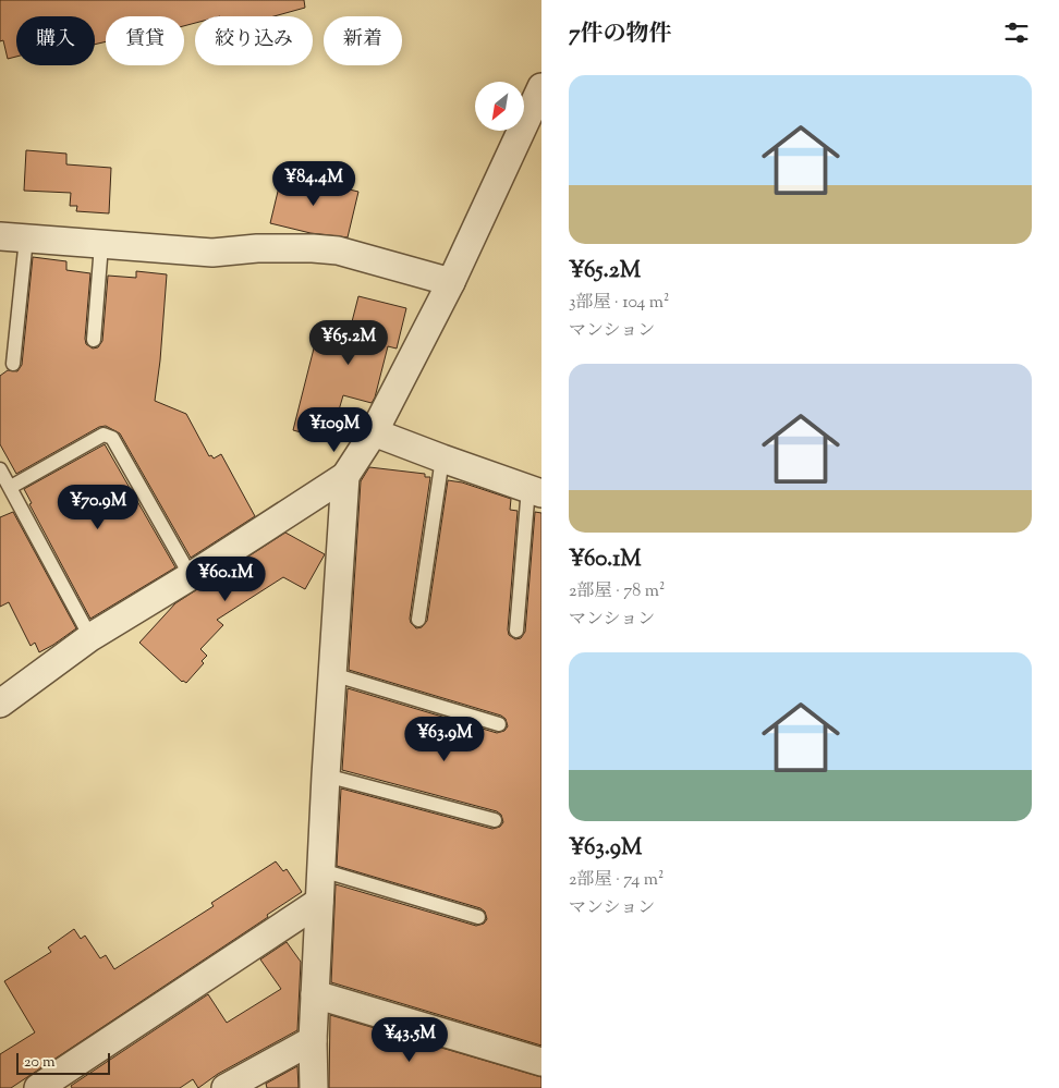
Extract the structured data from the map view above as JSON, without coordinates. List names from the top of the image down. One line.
{"scale_bar":"20 m","north":"bottom left","page":{"heading":"7件の物件","chip":["購入","賃貸","絞り込み","新着"],"list":[{"name":"¥65.2M","note":"3部屋 · 104 m² · マンション"},{"name":"¥60.1M","note":"2部屋 · 78 m² · マンション"},{"name":"¥63.9M","note":"2部屋 · 74 m² · マンション"}],"price":["¥84.4M","¥65.2M","¥109M","¥70.9M","¥60.1M","¥63.9M","¥43.5M"],"scale":"20 m"}}
